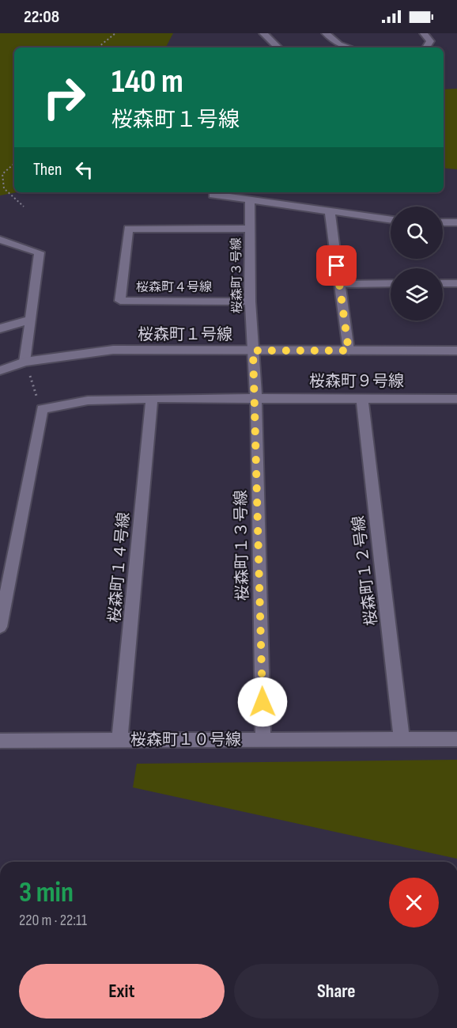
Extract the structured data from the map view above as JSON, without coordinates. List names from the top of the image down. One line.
{"streets":{"street":["桜森町３号線","桜森町４号線","桜森町１号線","桜森町９号線","桜森町１３号線","桜森町１４号線","桜森町１２号線","桜森町１０号線"]},"crossings":[["桜森町３号線","桜森町４号線"],["桜森町３号線","桜森町１号線"],["桜森町３号線","桜森町１３号線"],["桜森町１号線","桜森町１３号線"],["桜森町９号線","桜森町１３号線"],["桜森町９号線","桜森町１２号線"],["桜森町１３号線","桜森町１０号線"],["桜森町１４号線","桜森町１０号線"],["桜森町１２号線","桜森町１０号線"]],"page":{"status":"22:08","turn":["140 m","桜森町１号線"],"then":"Then","heading":["3 min","220 m · 22:11"],"buttons":["Exit","Share"]}}
